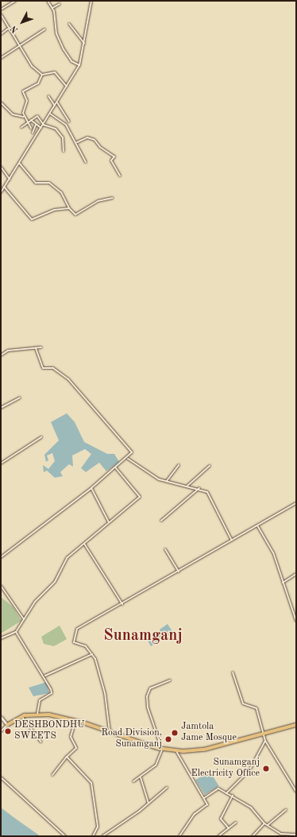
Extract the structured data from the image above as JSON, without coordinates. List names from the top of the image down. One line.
{"districts":["Sunamganj"],"places":["DESHBONDHU SWEETS","Jamtola Jame Mosque","Road Division, Sunamganj","Sunamganj Electricity Office"],"north":"bottom left"}
